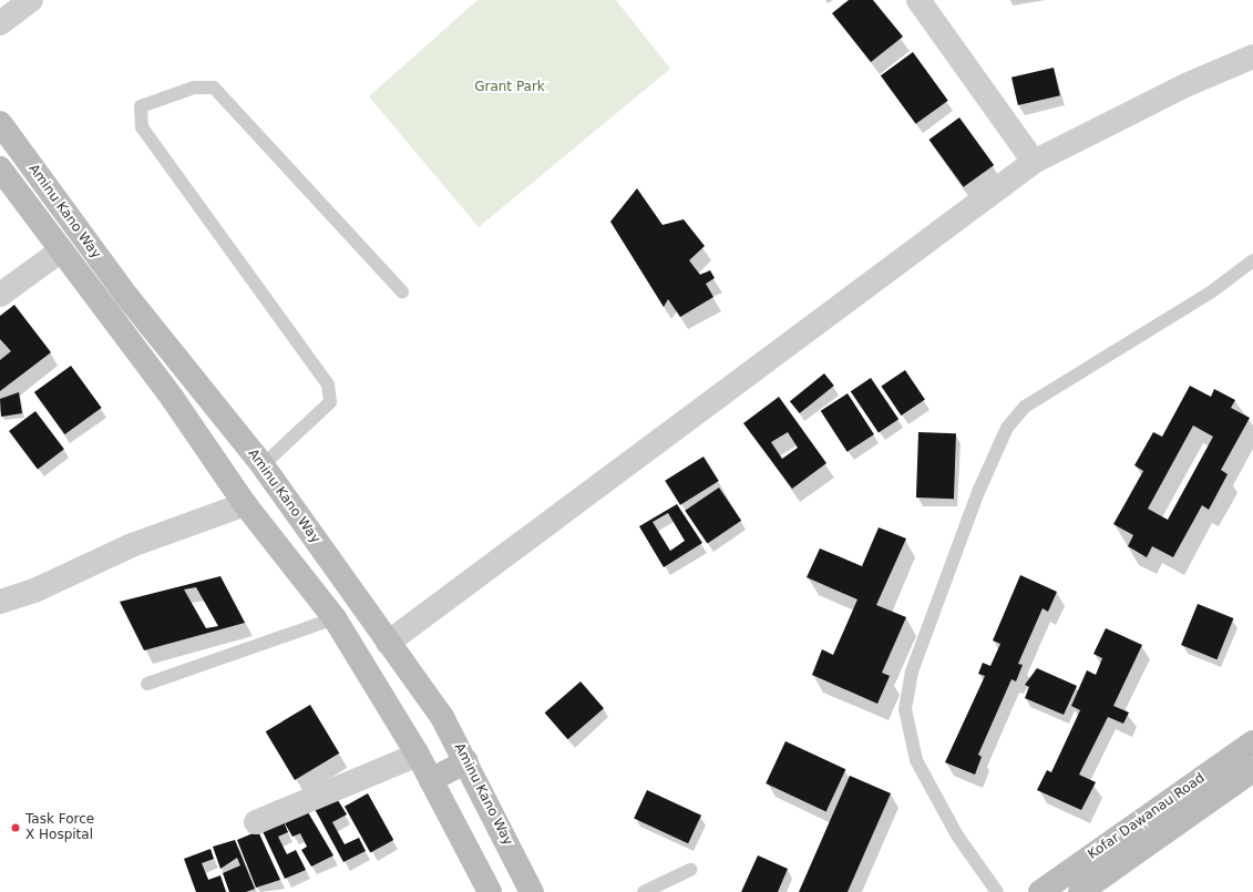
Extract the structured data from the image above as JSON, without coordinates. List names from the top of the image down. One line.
{"streets":{"main road":["Aminu Kano Way","Kofar Dawanau Road"]},"parks":["Grant Park"],"places":["Task Force X Hospital"]}
